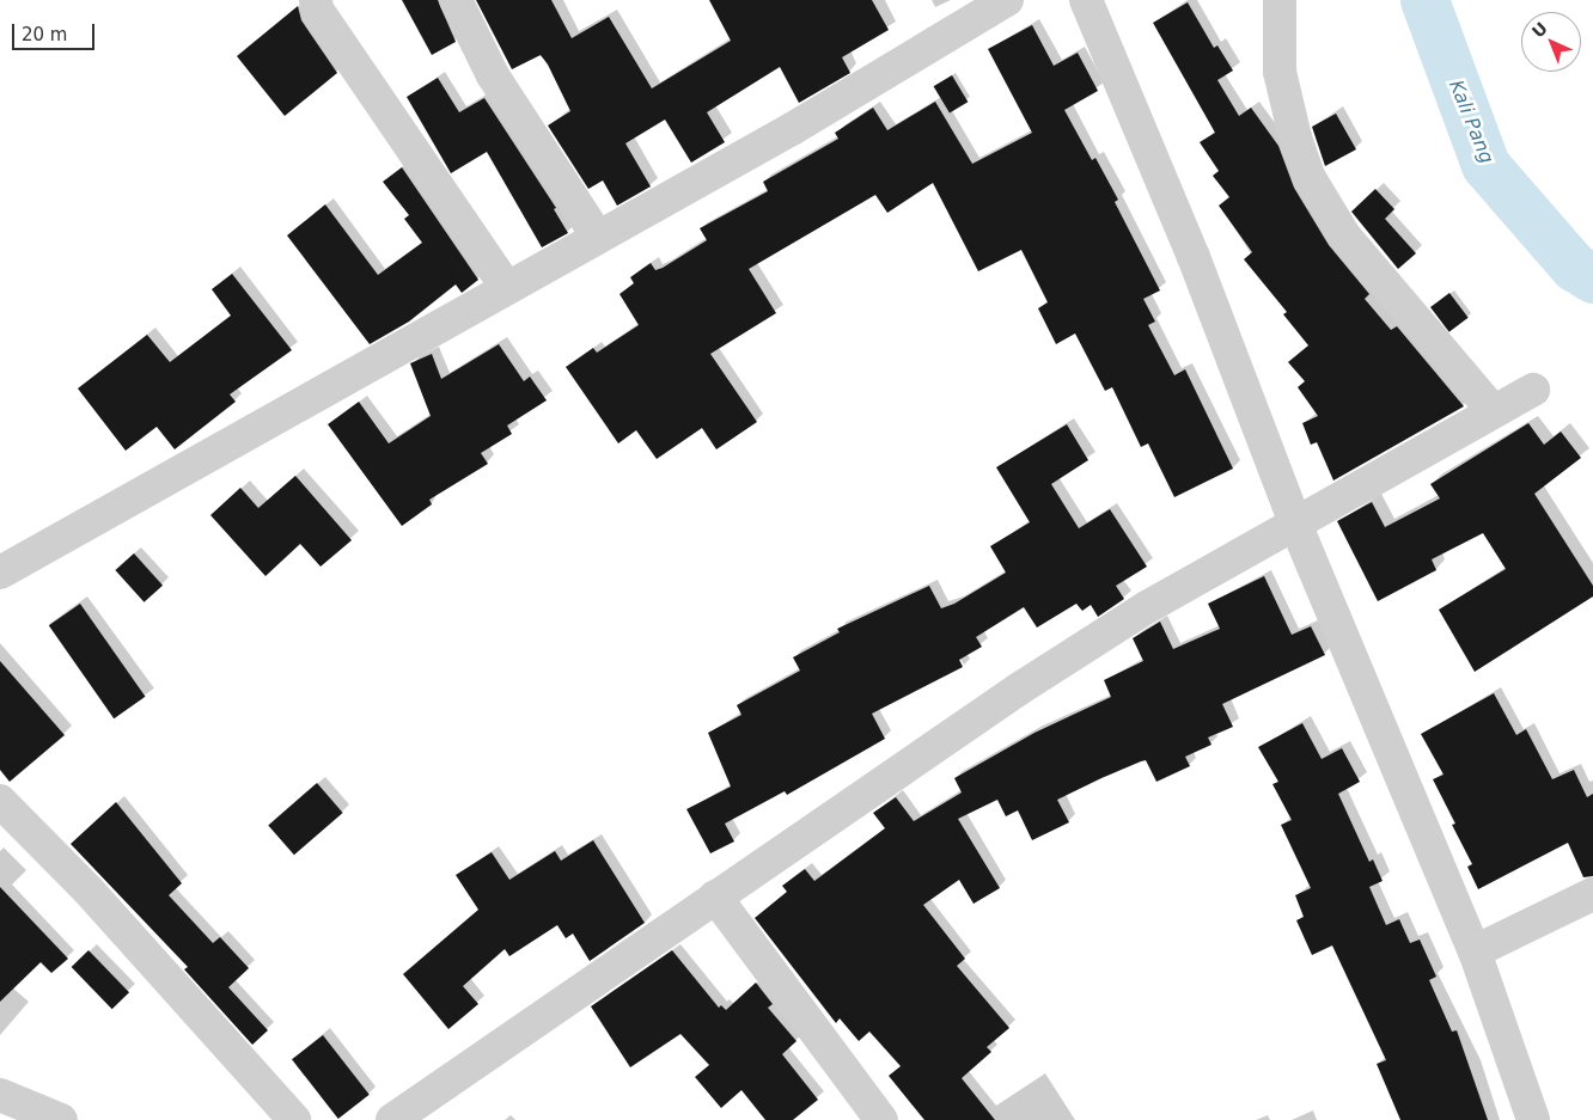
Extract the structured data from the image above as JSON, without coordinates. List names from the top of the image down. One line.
{"water":["Kali Pang"],"scale_bar":"20 m","north":"top left"}
